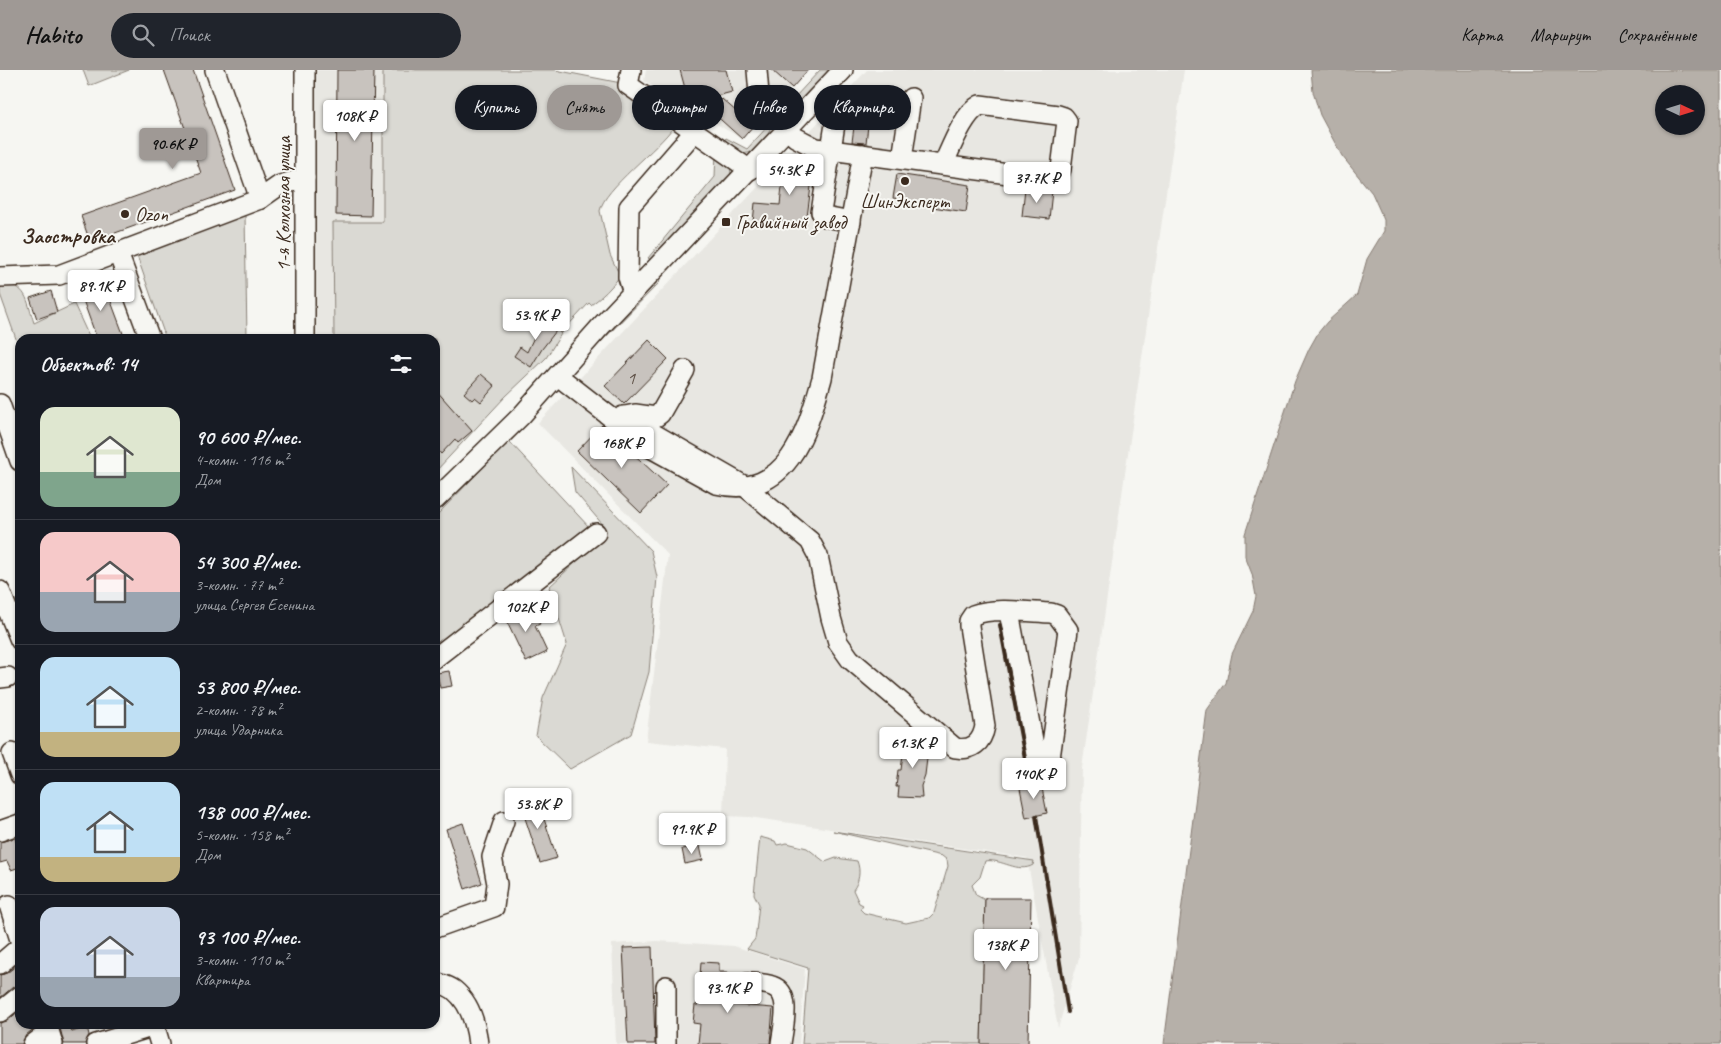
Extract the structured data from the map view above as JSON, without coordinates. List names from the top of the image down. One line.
{"streets":{"street":["1-я Колхозная улица"]},"districts":["Заостровка"],"places":{"other":["ШинЭксперт","Ozon"],"transit":["Гравийный завод"]},"house_numbers":["1"],"north":"right","page":{"header":"Habito","search":"Поиск","nav":["Карта","Маршрут","Сохранённые"],"chip":["Купить","Снять","Фильтры","Новое","Квартира"],"price":["108K ₽","90.6K ₽","54.3K ₽","37.7K ₽","89.1K ₽","53.9K ₽","168K ₽","102K ₽","61.3K ₽","140K ₽","53.8K ₽","91.9K ₽","138K ₽","93.1K ₽"],"heading":"Объектов: 14","list":[{"name":"90 600 ₽/мес.","note":"4-комн. · 116 m² · Дом"},{"name":"54 300 ₽/мес.","note":"3-комн. · 77 m² · улица Сергея Есенина"},{"name":"53 800 ₽/мес.","note":"2-комн. · 78 m² · улица Ударника"},{"name":"138 000 ₽/мес.","note":"5-комн. · 158 m² · Дом"},{"name":"93 100 ₽/мес.","note":"3-комн. · 110 m² · Квартира"}]}}
